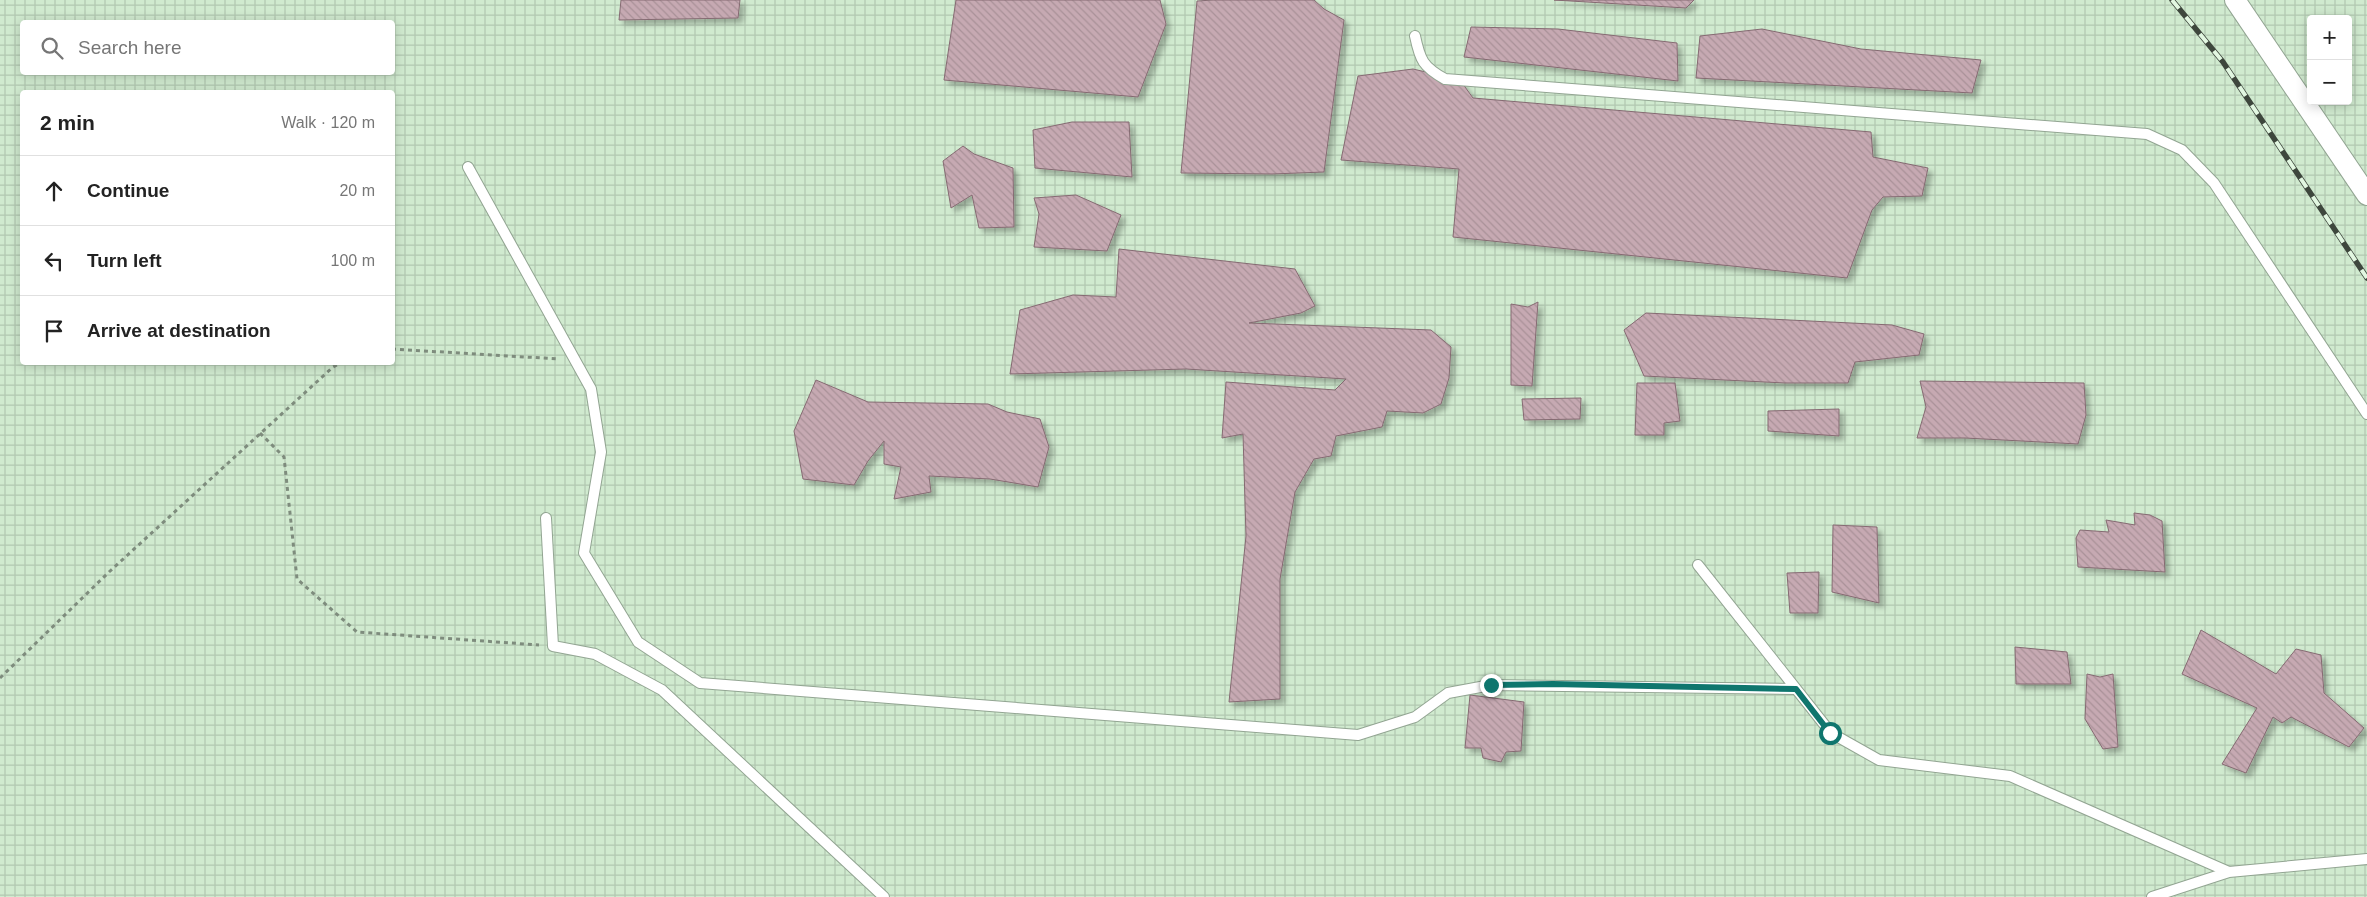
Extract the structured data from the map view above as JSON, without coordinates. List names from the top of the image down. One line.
{"page":{"map_buttons":["+","−"],"search":"Search here","heading":["2 min","Walk · 120 m"],"list":[["Continue","20 m"],["Turn left","100 m"],"Arrive at destination"]}}
